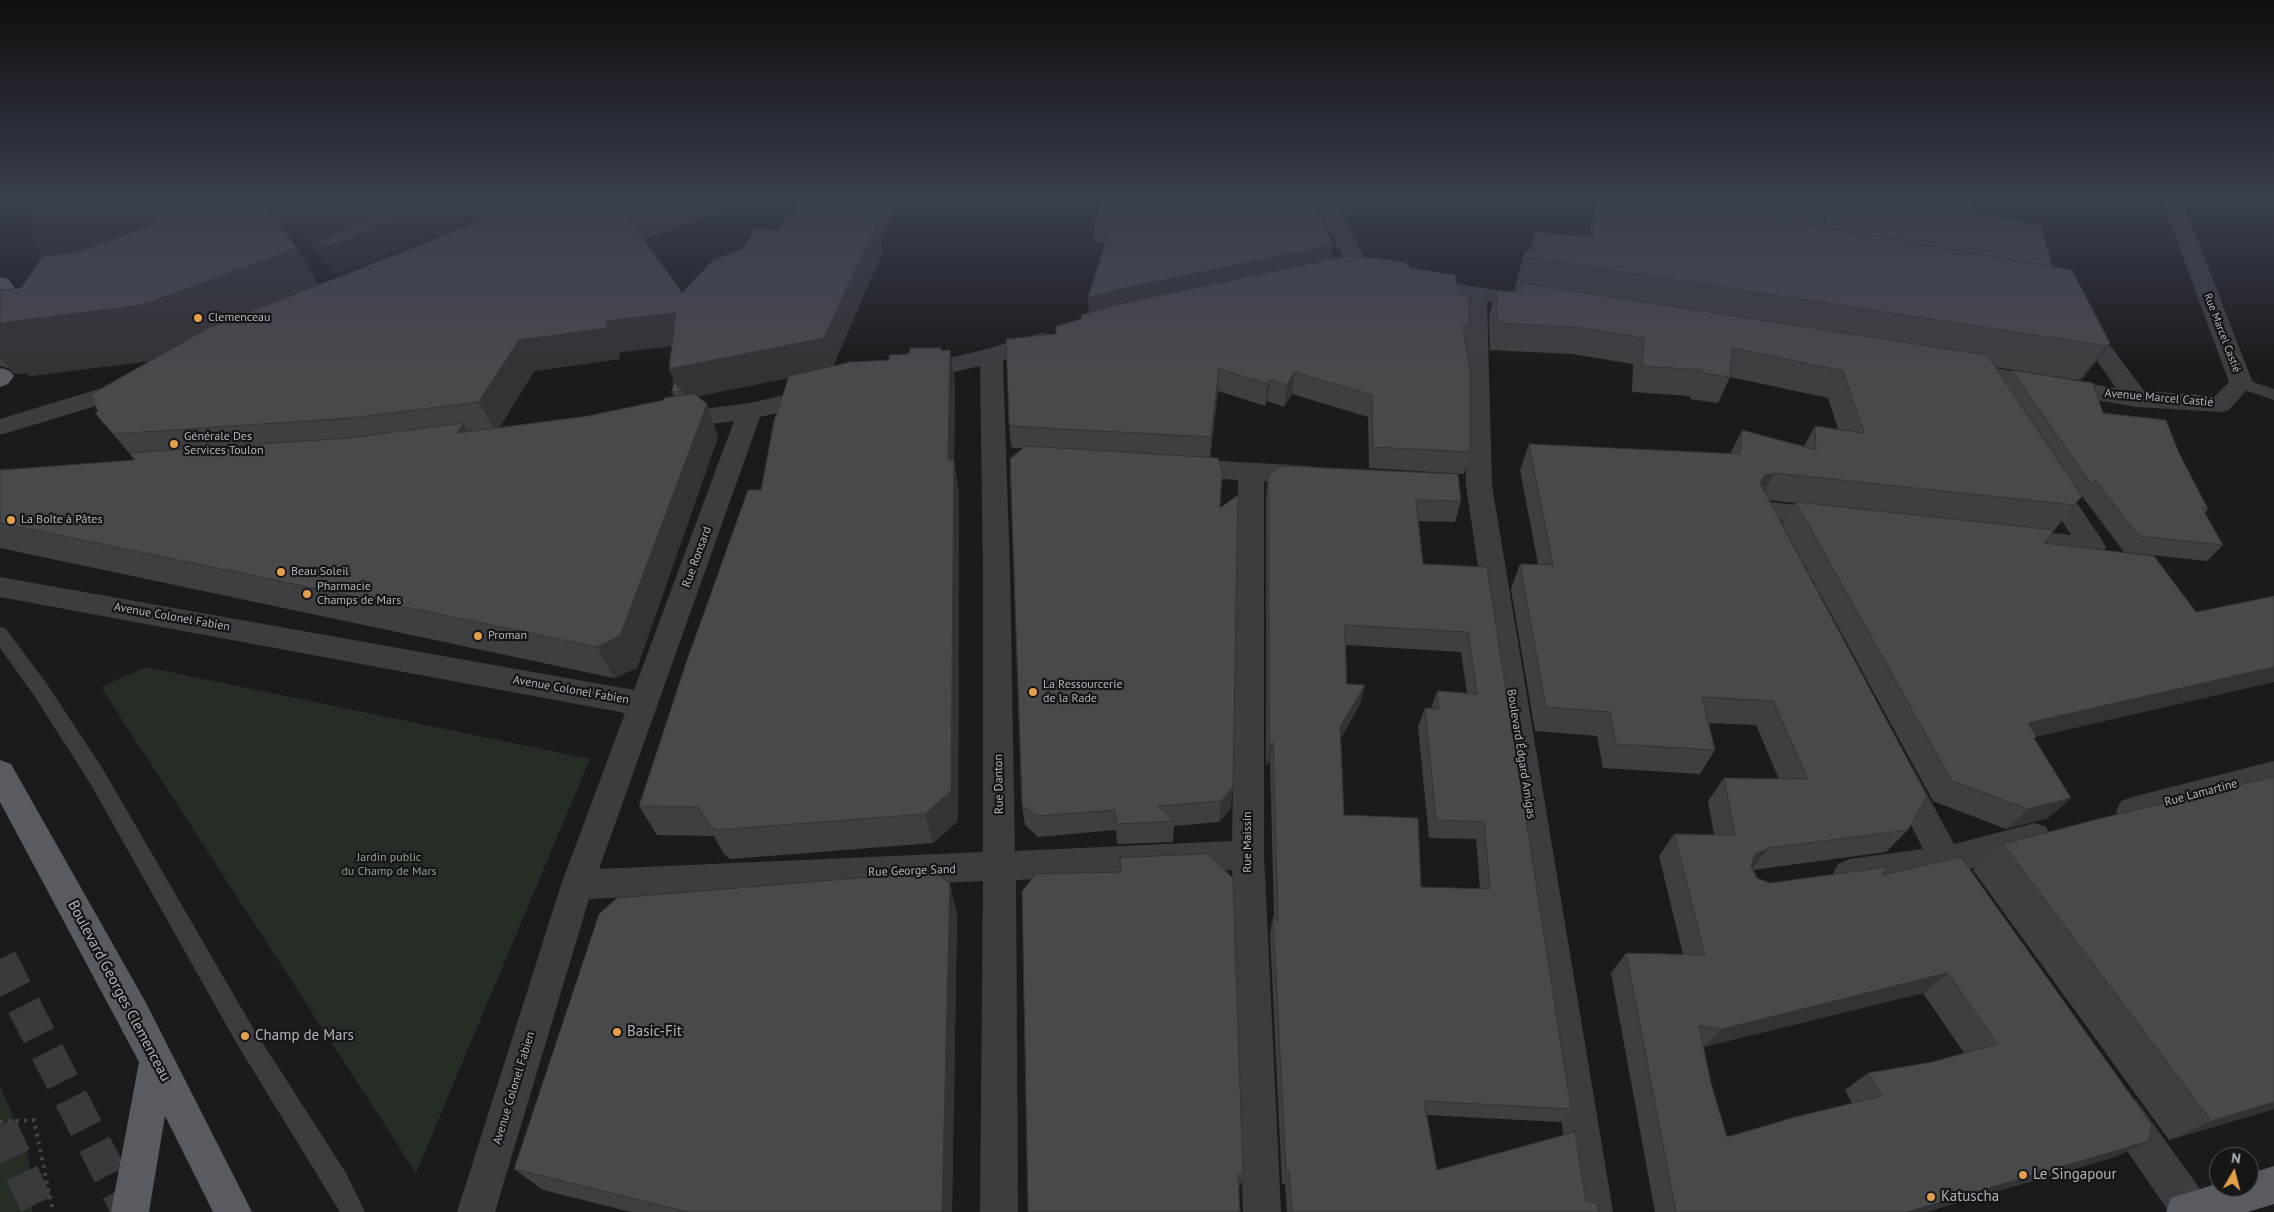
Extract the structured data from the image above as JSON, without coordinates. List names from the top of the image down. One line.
{"streets":{"main road":["Boulevard Georges Clemenceau"],"street":["Rue Marcel Castié","Avenue Marcel Castié","Rue Ronsard","Avenue Colonel Fabien","Boulevard Édgard Amigas","Rue Danton","Rue Lamartine","Rue Maissin","Rue George Sand"]},"crossings":[["Rue Marcel Castié","Avenue Marcel Castié"],["Rue Ronsard","Avenue Colonel Fabien"],["Avenue Colonel Fabien","Rue George Sand"],["Rue Danton","Rue George Sand"],["Rue Maissin","Rue George Sand"]],"parks":["Jardin public du Champ de Mars"],"places":["Clemenceau","Générale Des Services Toulon","La Boîte à Pâtes","Beau Soleil","Pharmacie Champs de Mars","Proman","La Ressourcerie de la Rade","Basic-Fit","Champ de Mars","Le Singapour","Katuscha"],"north":"top"}
